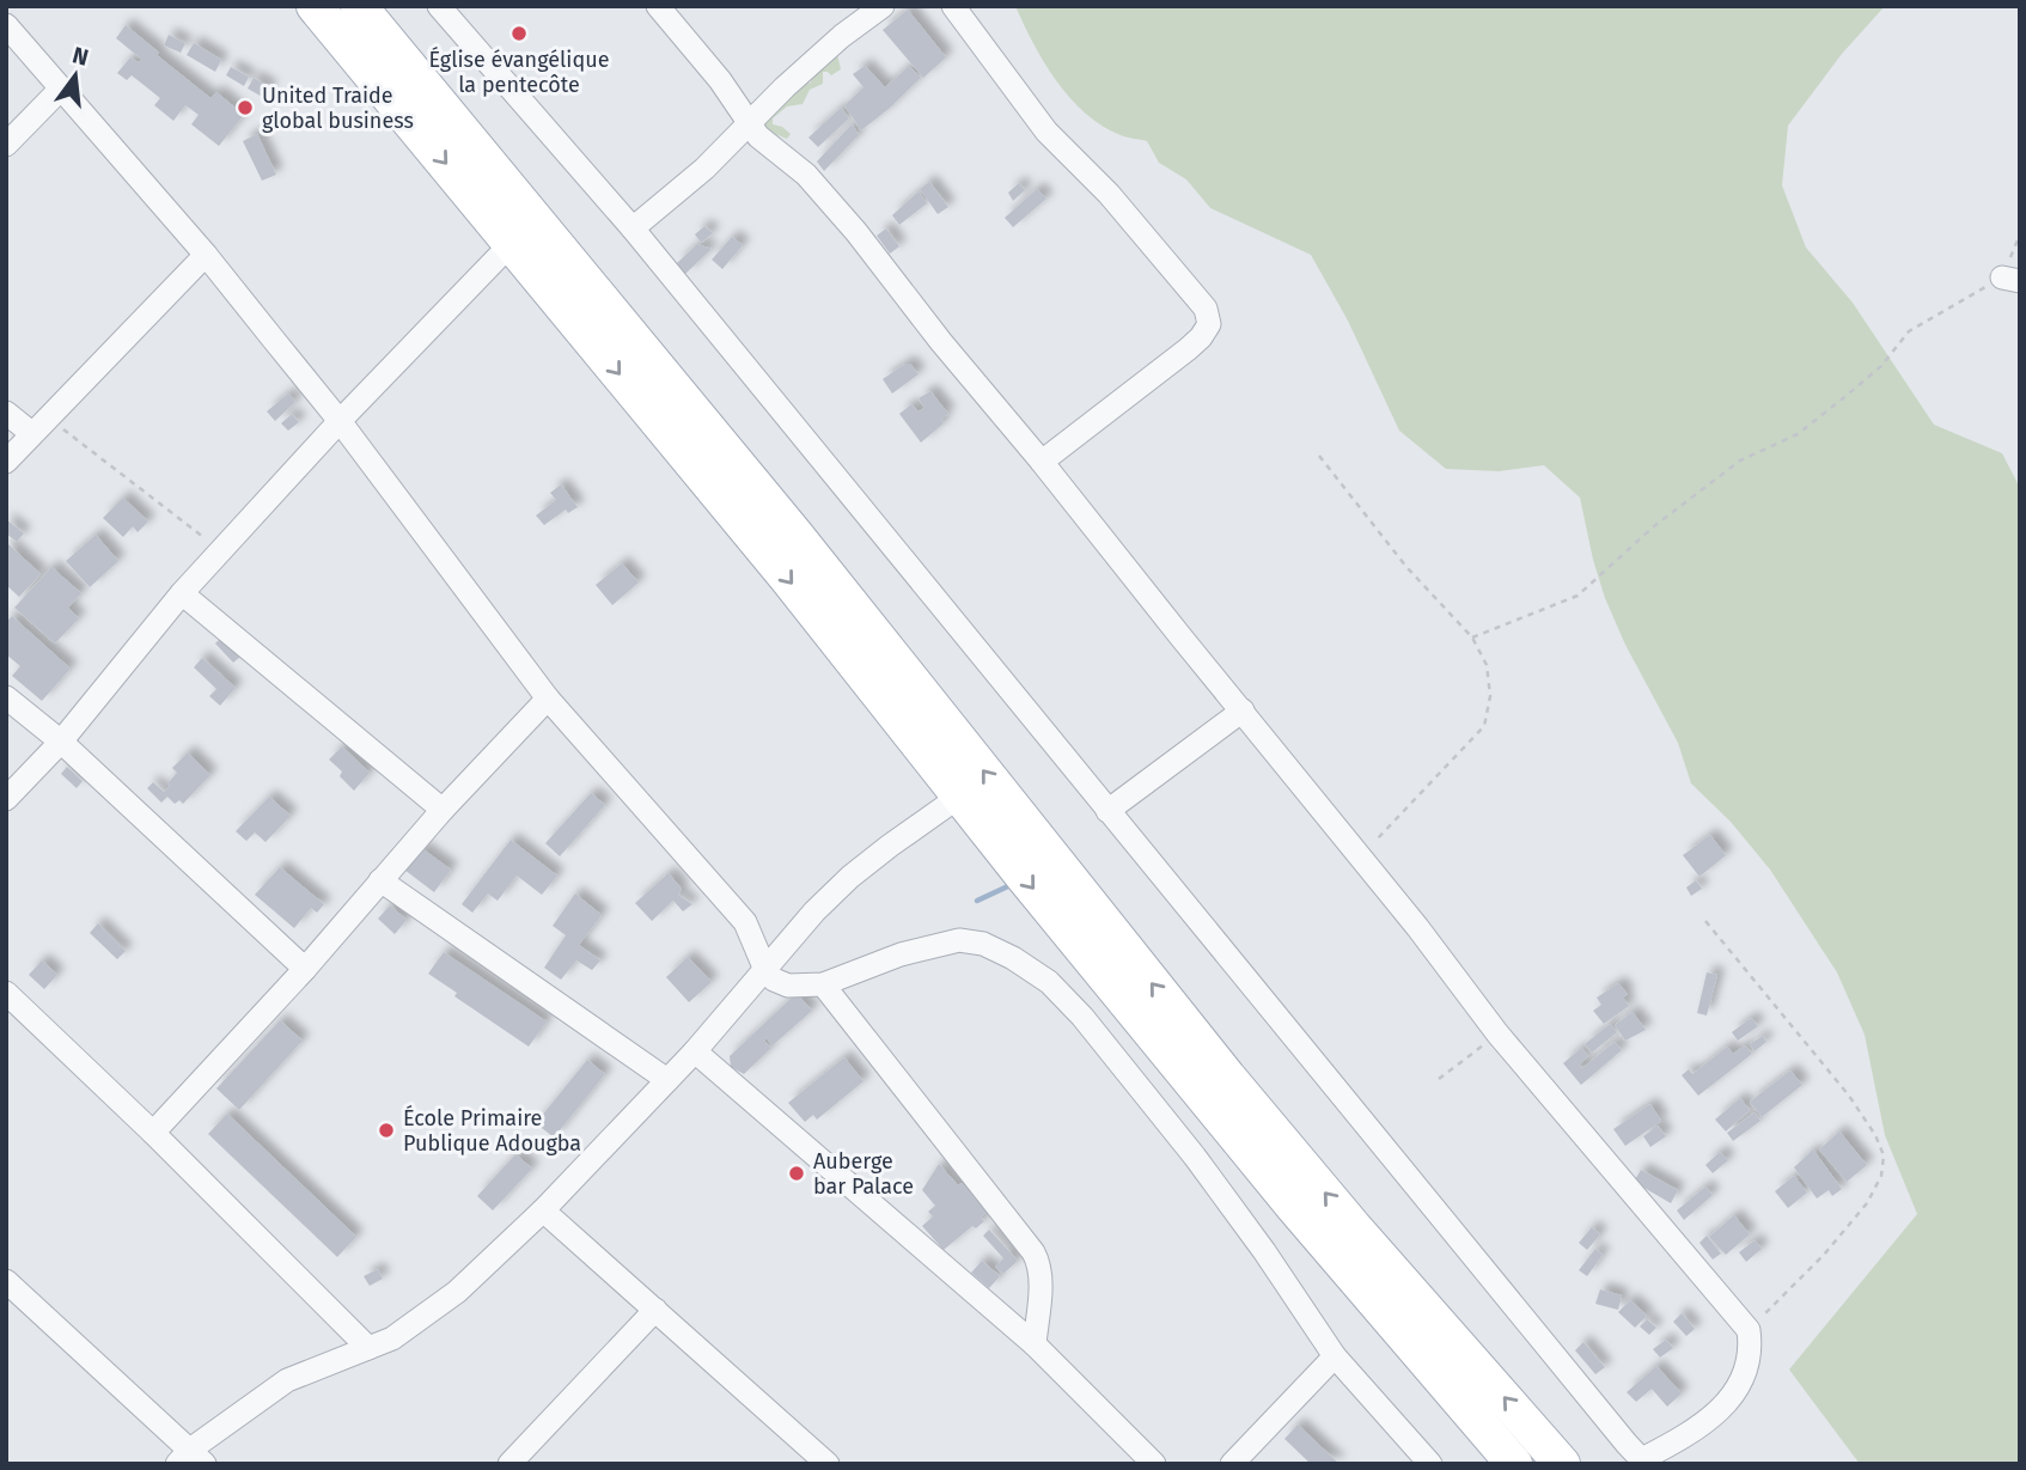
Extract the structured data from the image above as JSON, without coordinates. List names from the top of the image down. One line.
{"places":["Église évangélique la pentecôte","United Traide global business","École Primaire Publique Adougba","Auberge bar Palace"],"north":"top"}
